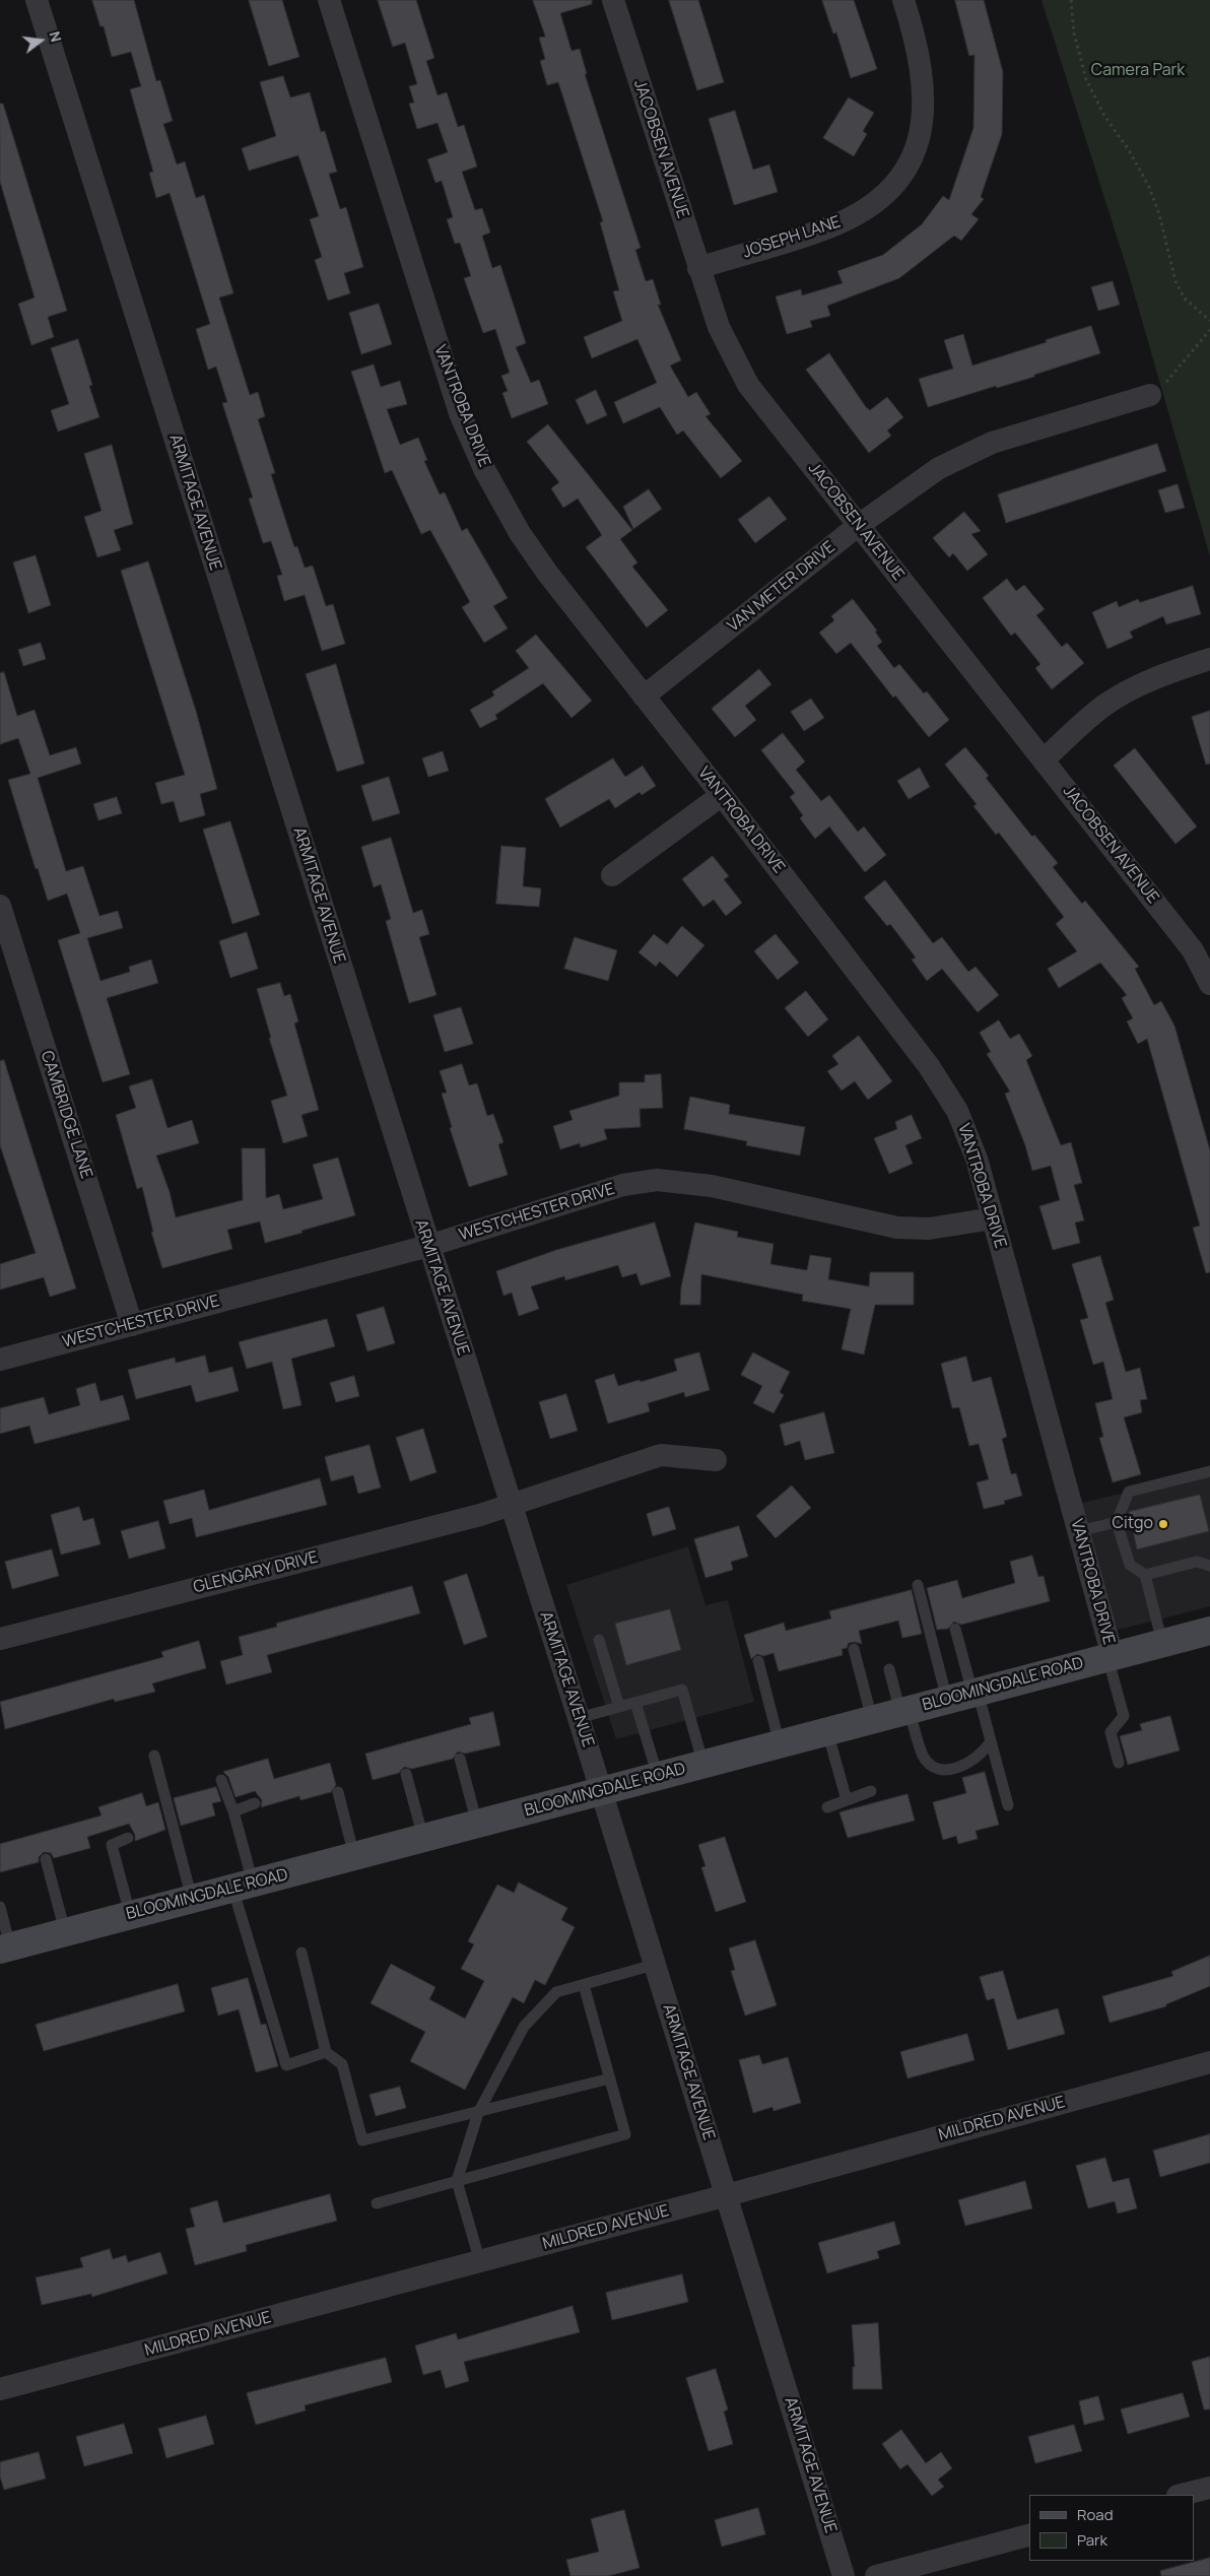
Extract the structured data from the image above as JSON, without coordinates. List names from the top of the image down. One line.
{"streets":{"main road":["BLOOMINGDALE ROAD"],"street":["JACOBSEN AVENUE","JOSEPH LANE","VANTROBA DRIVE","ARMITAGE AVENUE","VAN METER DRIVE","CAMBRIDGE LANE","WESTCHESTER DRIVE","GLENGARY DRIVE","MILDRED AVENUE"]},"crossings":[["JACOBSEN AVENUE","JOSEPH LANE"],["JACOBSEN AVENUE","VAN METER DRIVE"],["VANTROBA DRIVE","VAN METER DRIVE"],["VANTROBA DRIVE","WESTCHESTER DRIVE"],["VANTROBA DRIVE","BLOOMINGDALE ROAD"],["ARMITAGE AVENUE","WESTCHESTER DRIVE"],["ARMITAGE AVENUE","GLENGARY DRIVE"],["ARMITAGE AVENUE","BLOOMINGDALE ROAD"],["ARMITAGE AVENUE","MILDRED AVENUE"],["CAMBRIDGE LANE","WESTCHESTER DRIVE"]],"parks":["Camera Park"],"places":["Citgo"],"legend":["Road","Park"],"north":"right"}
